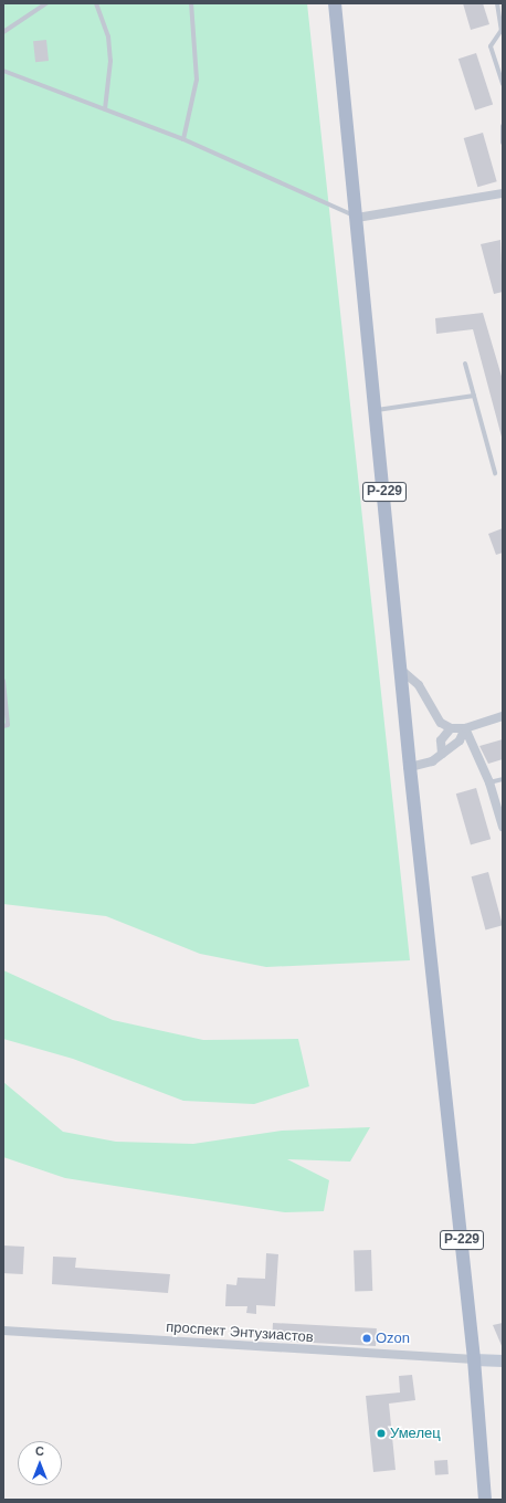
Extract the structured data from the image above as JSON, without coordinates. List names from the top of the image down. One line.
{"streets":{"main road":["Р-229"],"street":["проспект Энтузиастов"]},"crossings":[["Р-229","проспект Энтузиастов"]],"places":["Ozon","Умелец"],"north":"top"}
